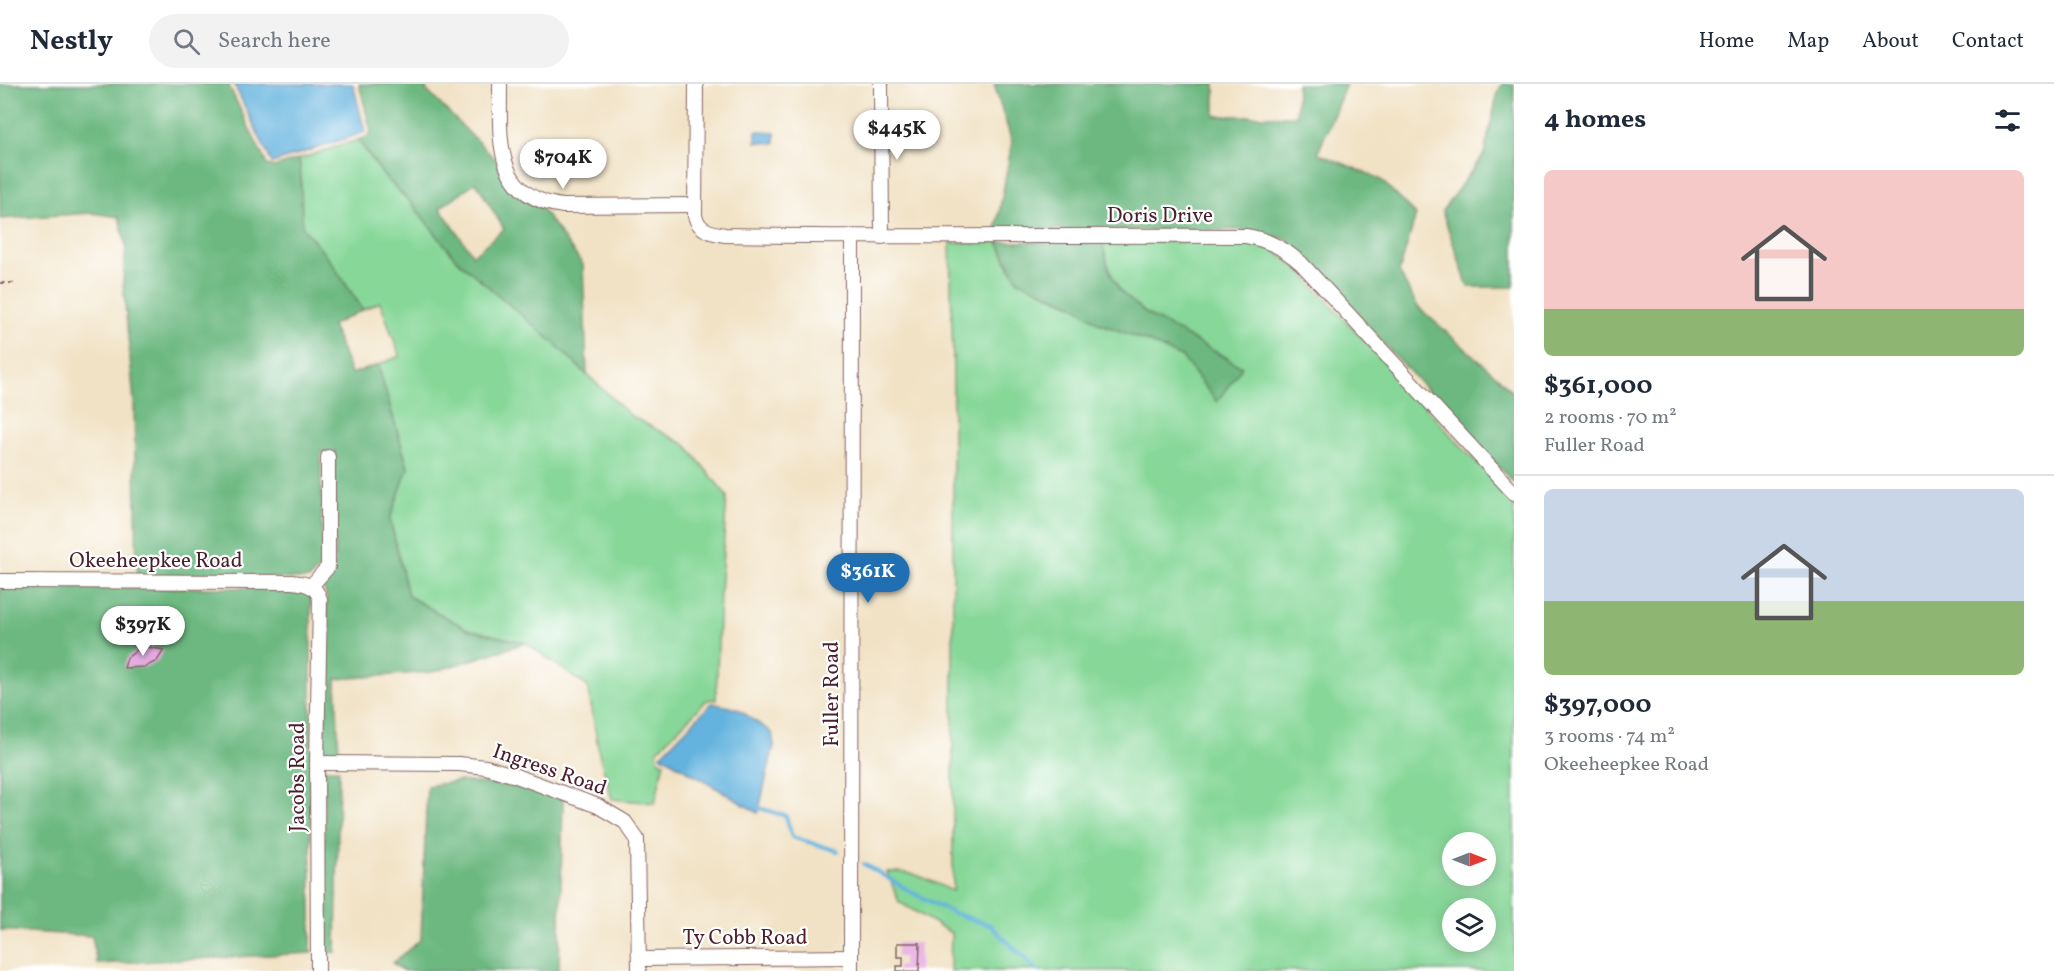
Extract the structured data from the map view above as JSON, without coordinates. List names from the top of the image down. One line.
{"streets":{"street":["Doris Drive","Okeeheepkee Road","Fuller Road","Ingress Road","Jacobs Road","Ty Cobb Road"]},"crossings":[["Doris Drive","Fuller Road"],["Okeeheepkee Road","Jacobs Road"],["Fuller Road","Ty Cobb Road"],["Ingress Road","Jacobs Road"],["Ingress Road","Ty Cobb Road"]],"north":"right","page":{"header":"Nestly","search":"Search here","nav":["Home","Map","About","Contact"],"heading":"4 homes","price":["$445K","$704K","$361K","$397K"],"list":[{"name":"$361,000","note":"2 rooms · 70 m² · Fuller Road"},{"name":"$397,000","note":"3 rooms · 74 m² · Okeeheepkee Road"}]}}
